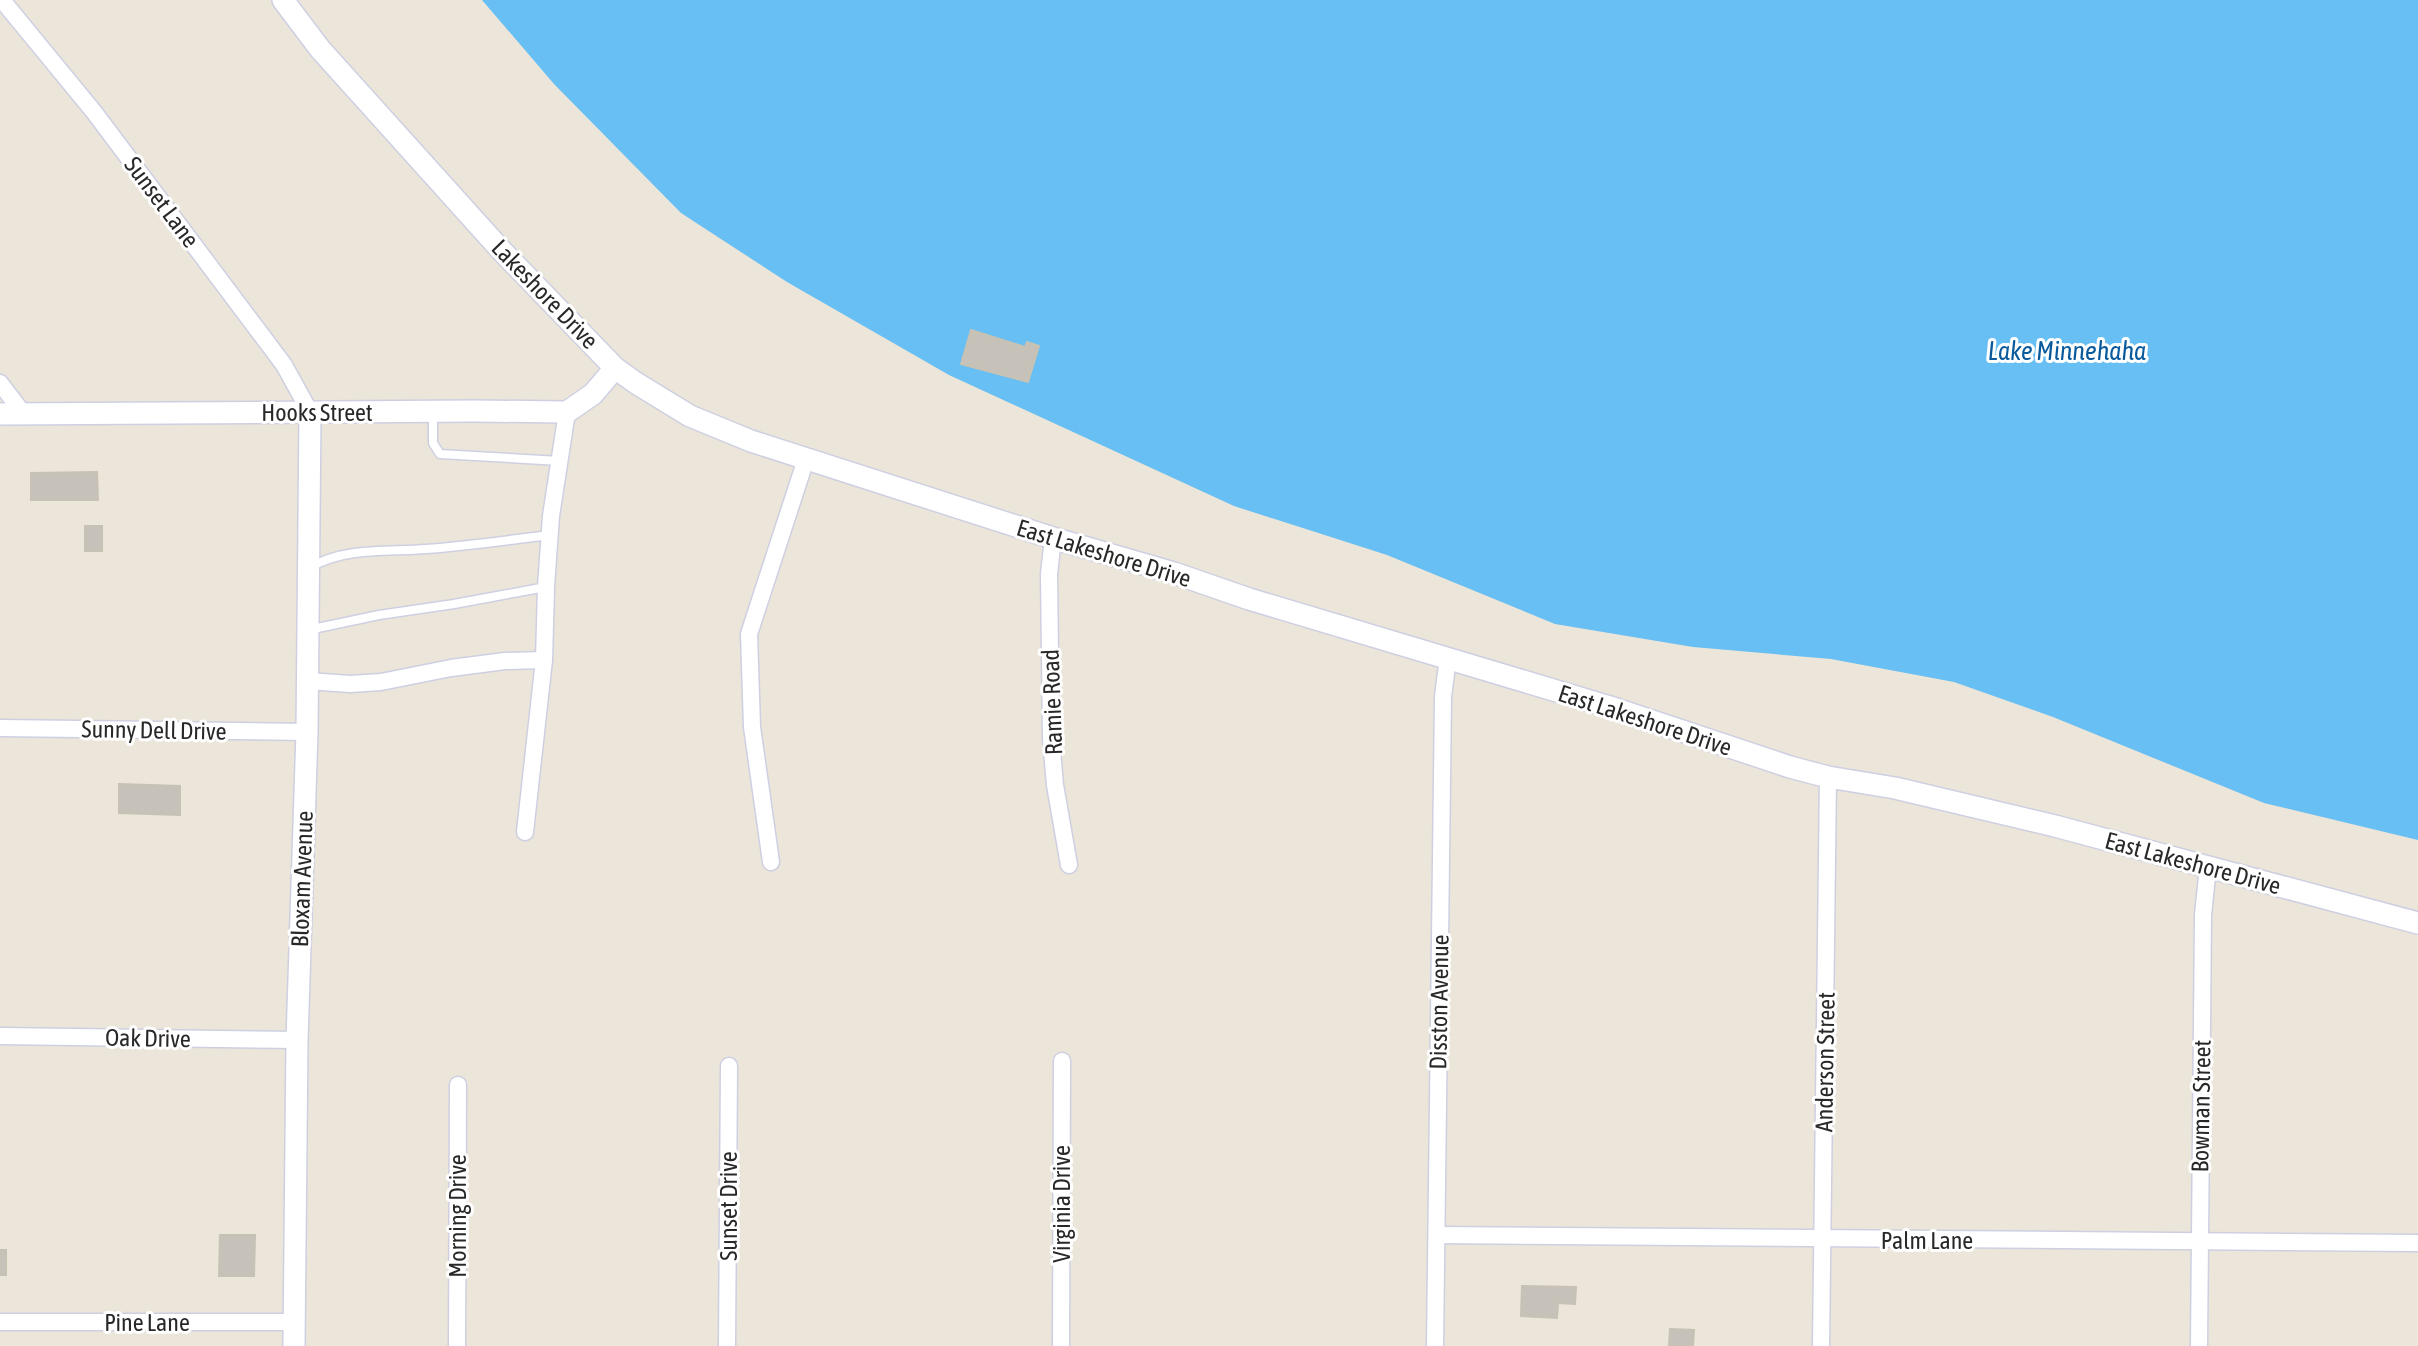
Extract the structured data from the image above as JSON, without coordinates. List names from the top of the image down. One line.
{"streets":{"street":["Sunset Lane","Lakeshore Drive","Hooks Street","East Lakeshore Drive","Ramie Road","Sunny Dell Drive","Bloxam Avenue","Disston Avenue","Oak Drive","Anderson Street","Bowman Street","Virginia Drive","Sunset Drive","Morning Drive","Palm Lane","Pine Lane"]},"crossings":[["Sunset Lane","Hooks Street"],["Sunset Lane","Bloxam Avenue"],["Lakeshore Drive","East Lakeshore Drive"],["Hooks Street","Bloxam Avenue"],["East Lakeshore Drive","Ramie Road"],["East Lakeshore Drive","Disston Avenue"],["East Lakeshore Drive","Anderson Street"],["East Lakeshore Drive","Bowman Street"],["Sunny Dell Drive","Bloxam Avenue"],["Bloxam Avenue","Oak Drive"],["Bloxam Avenue","Pine Lane"],["Disston Avenue","Palm Lane"],["Anderson Street","Palm Lane"],["Bowman Street","Palm Lane"]],"water":["Lake Minnehaha"]}
